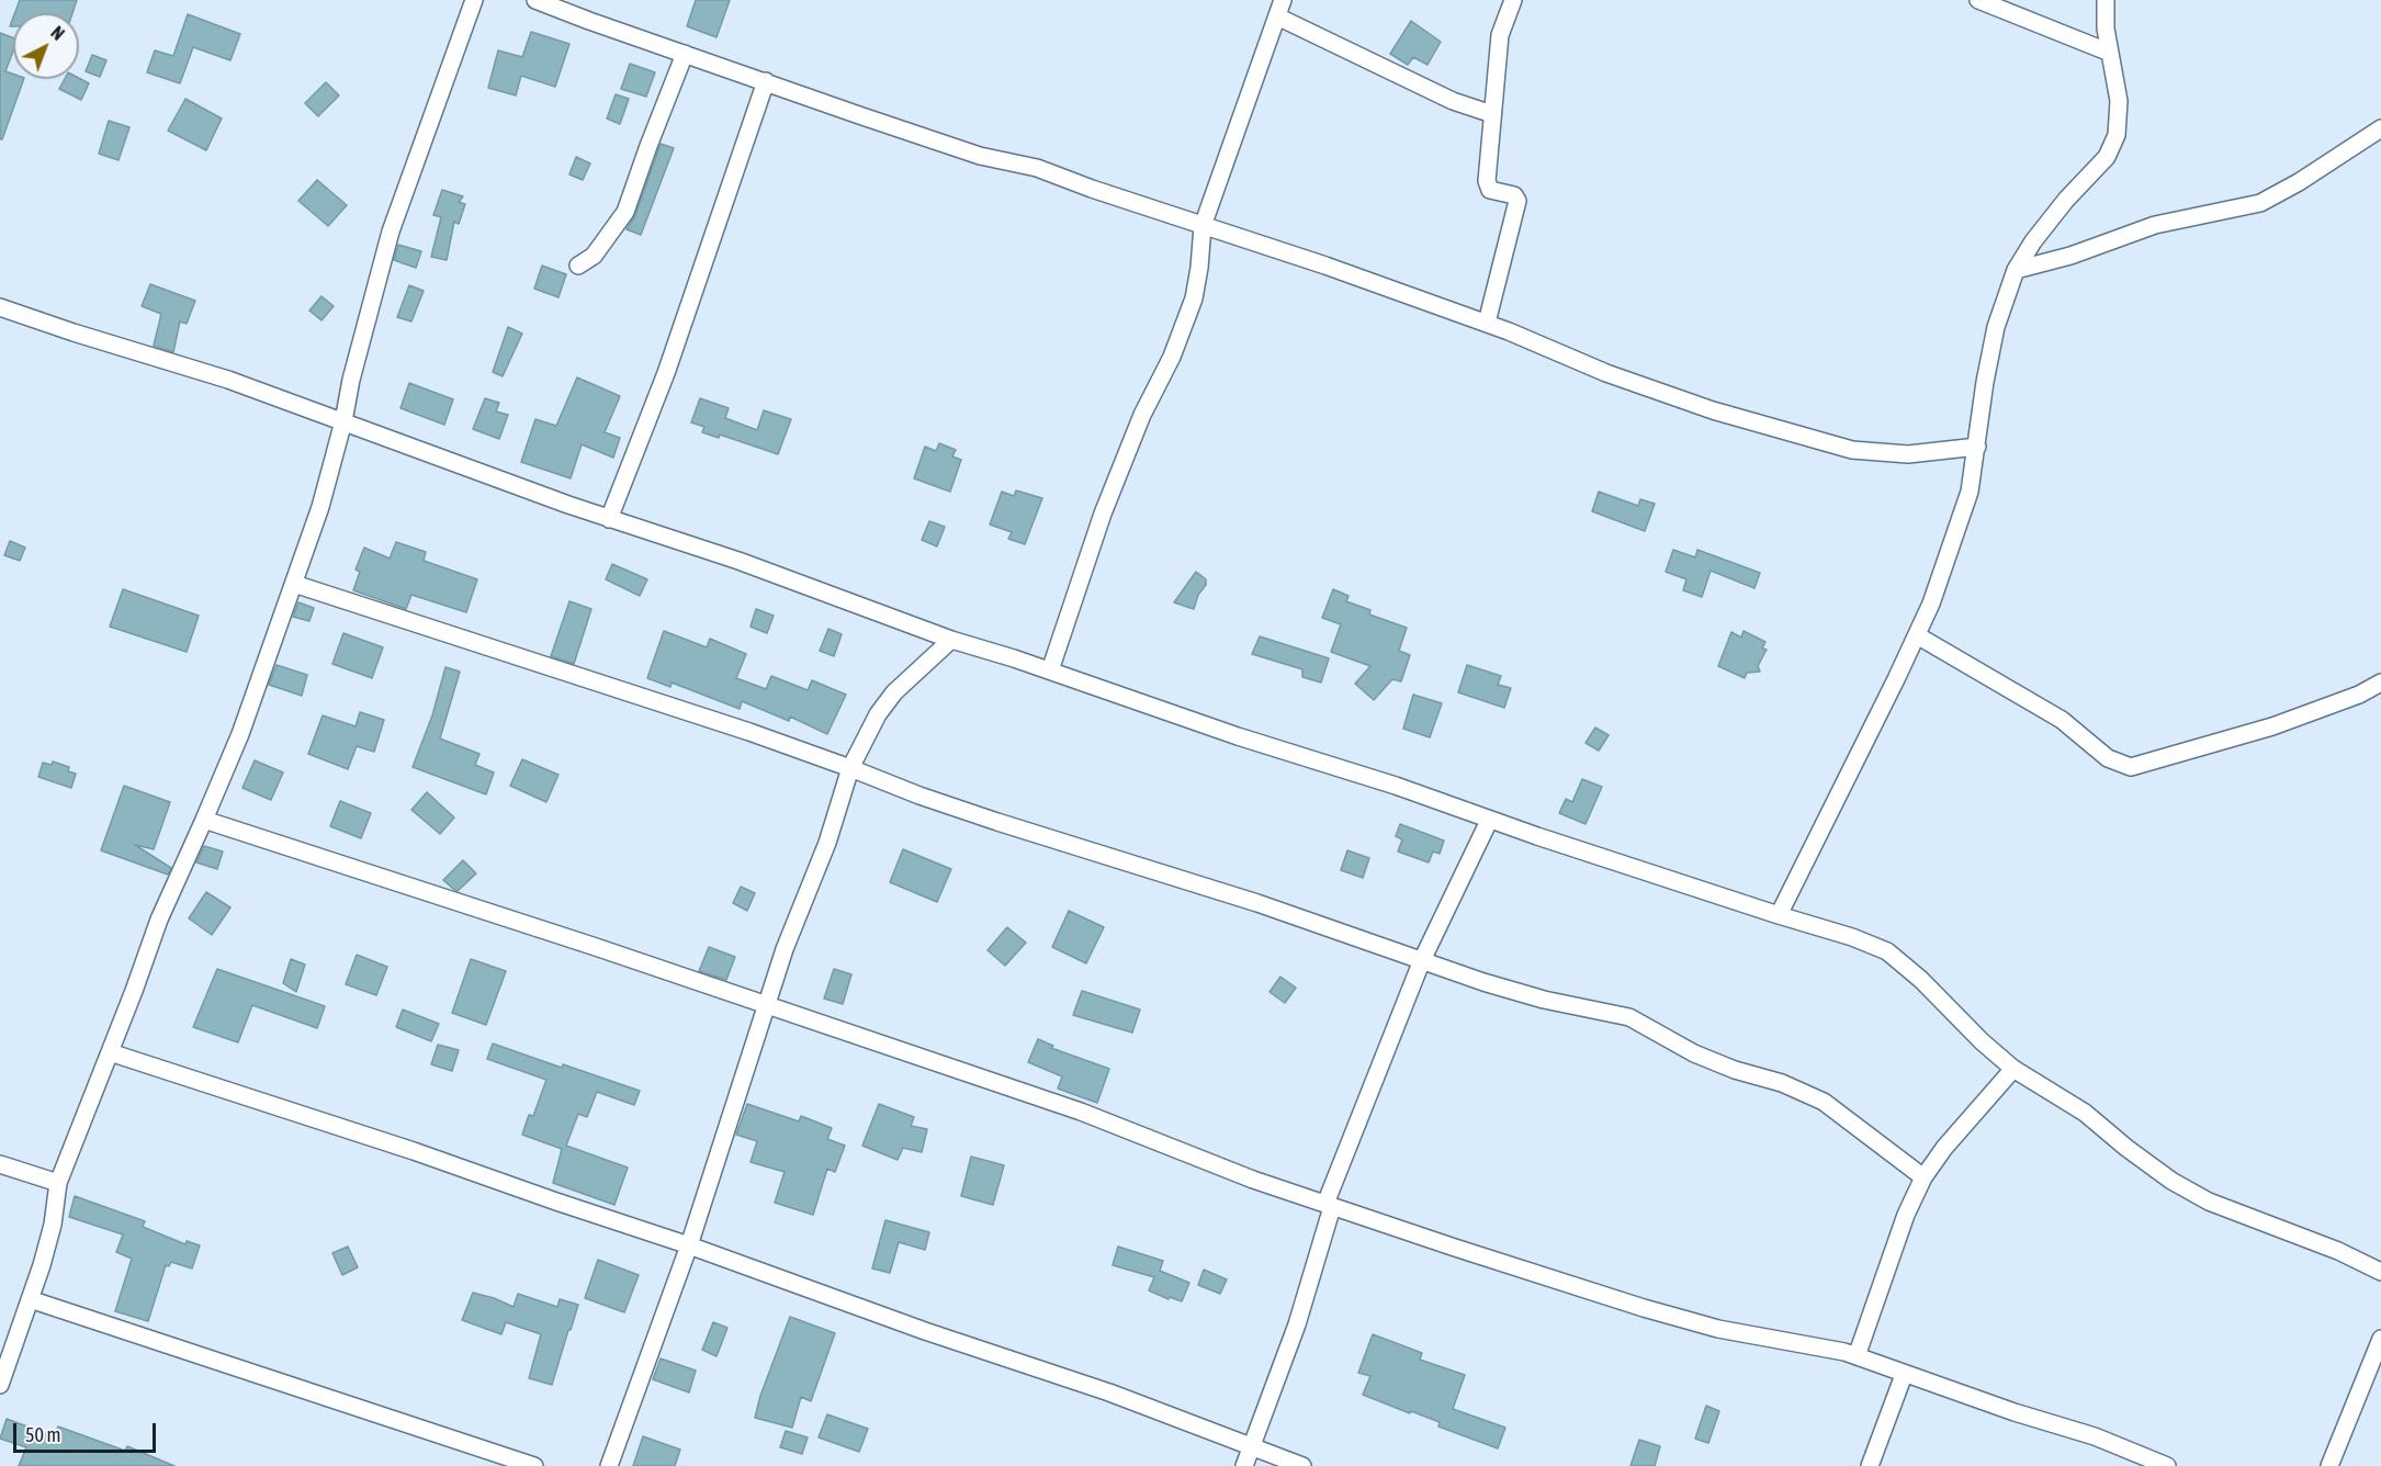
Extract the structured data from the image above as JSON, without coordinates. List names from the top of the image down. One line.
{"scale_bar":"50 m","north":"top right"}
